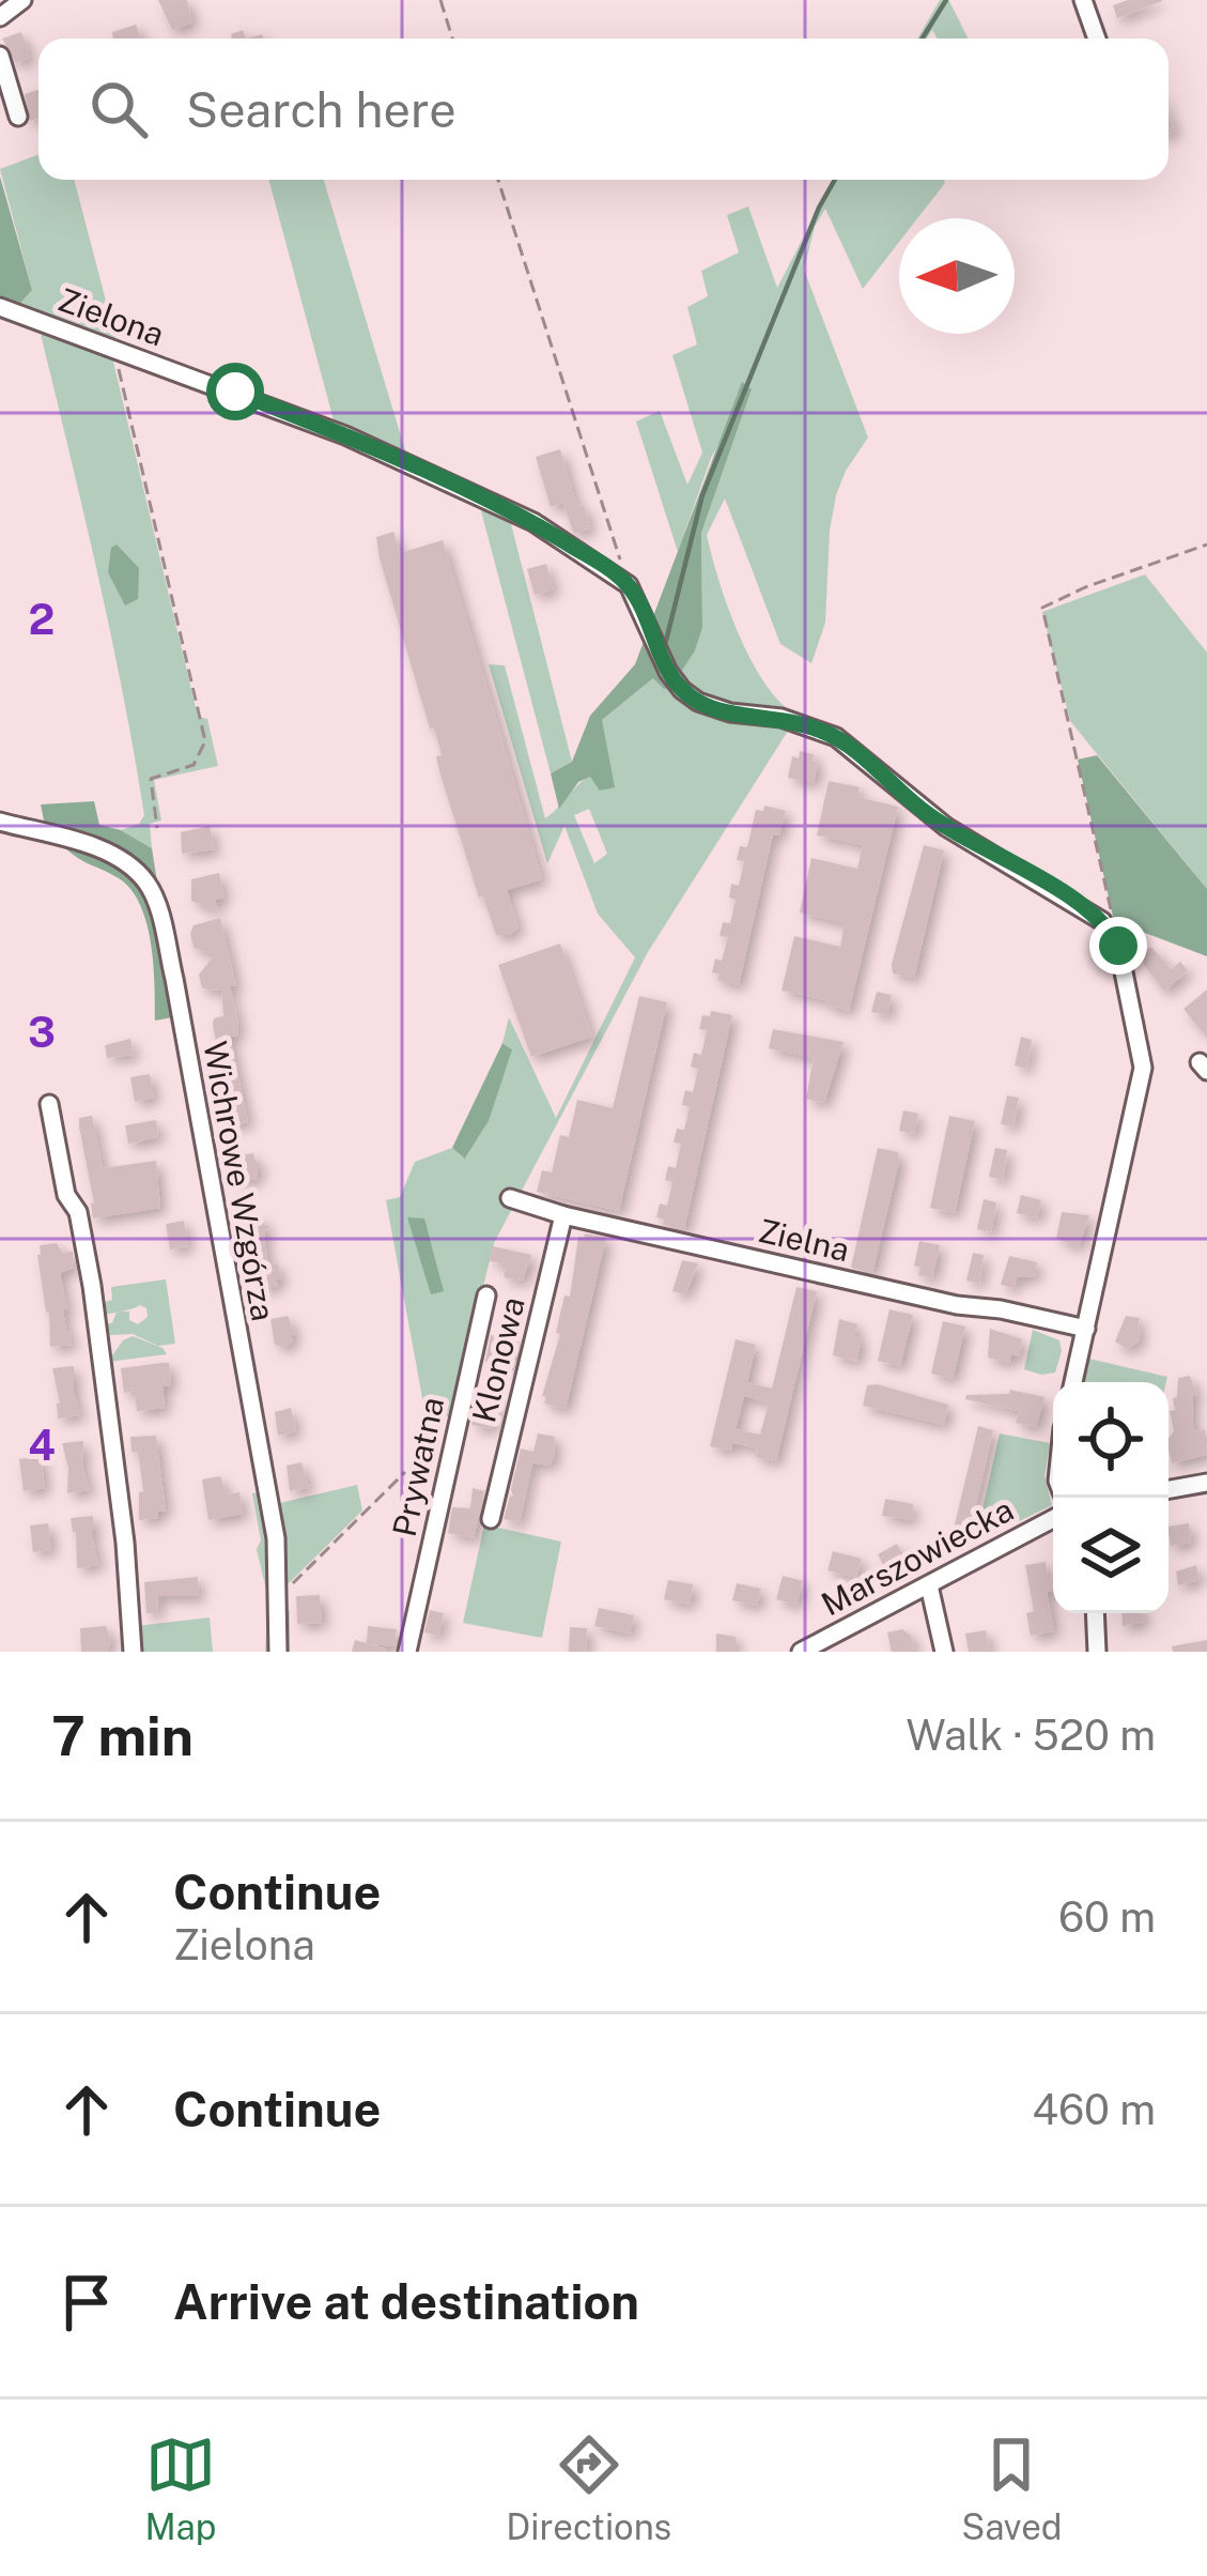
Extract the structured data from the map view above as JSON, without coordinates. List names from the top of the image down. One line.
{"streets":{"street":["Zielona","Wichrowe Wzgórza","Zielna","Klonowa","Prywatna","Marszowiecka"]},"crossings":[["Zielna","Klonowa"]],"north":"left","page":{"search":"Search here","heading":["7 min","Walk · 520 m"],"list":[["Continue","Zielona","60 m"],["Continue","460 m"],"Arrive at destination"],"nav":["Map","Directions","Saved"]},"grid":{"rows":["2","3","4"]}}
